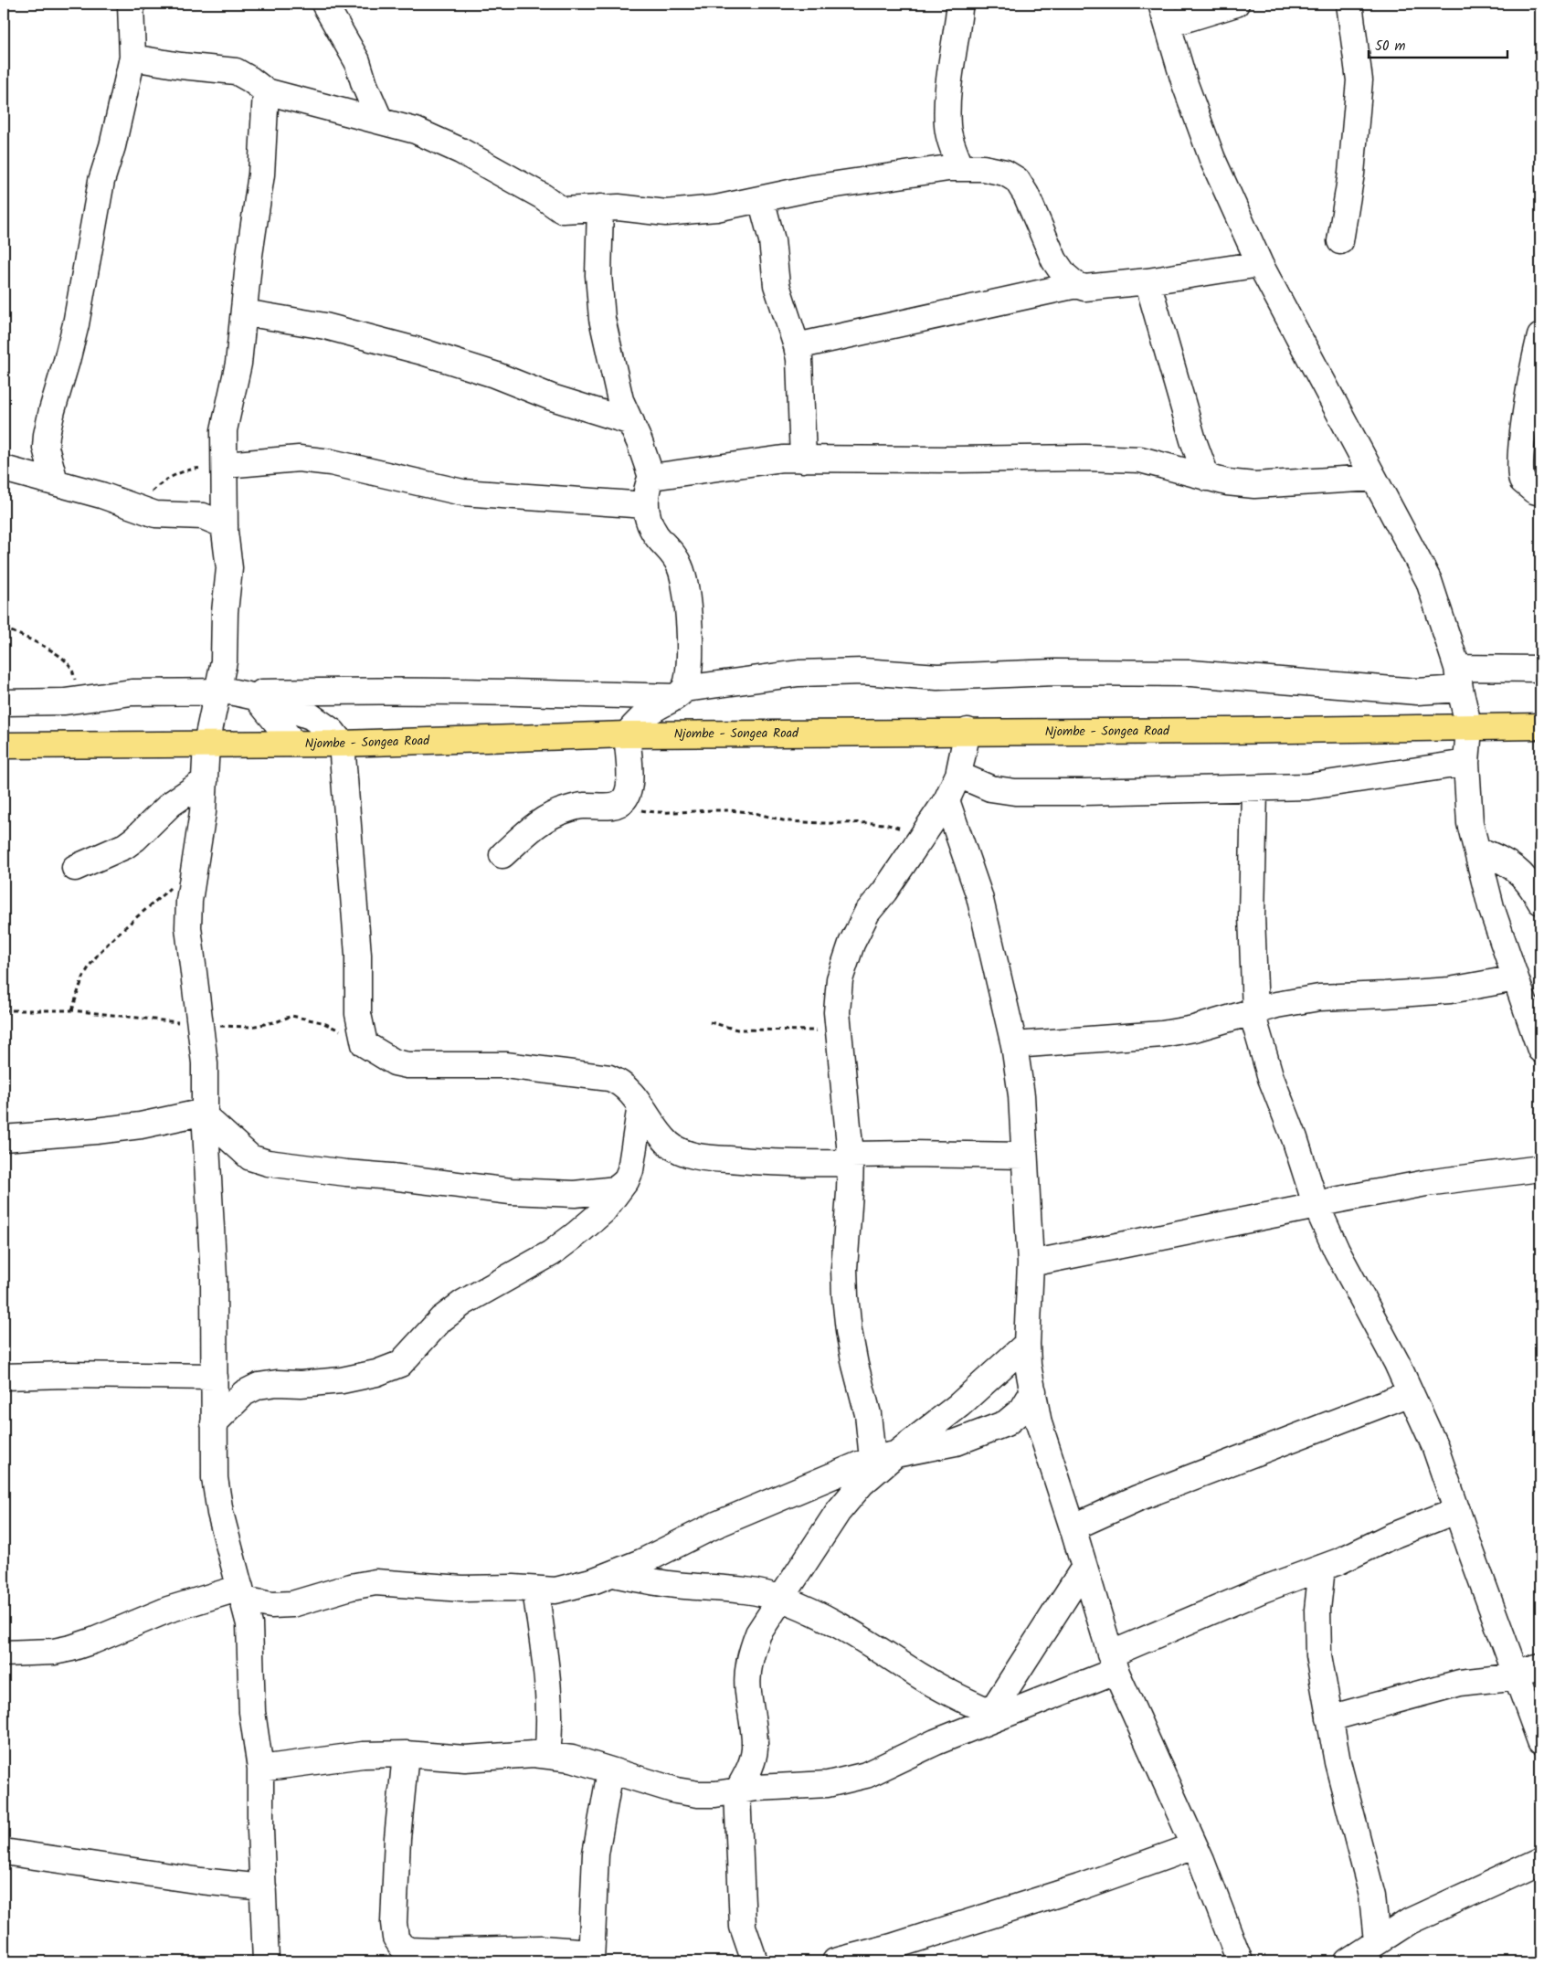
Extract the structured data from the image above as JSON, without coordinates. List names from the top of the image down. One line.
{"streets":{"highway":["Njombe - Songea Road"]},"scale_bar":"50 m"}
